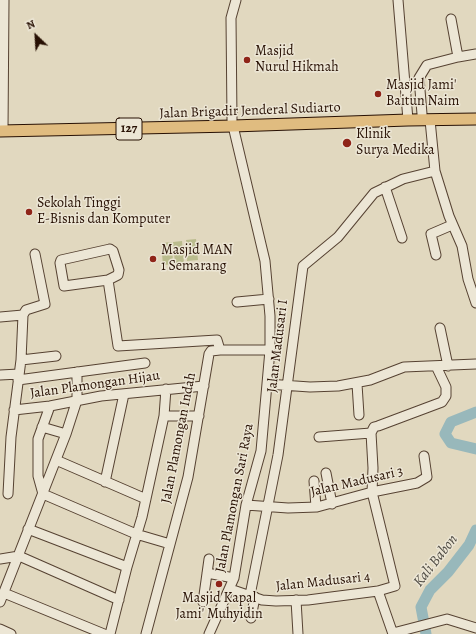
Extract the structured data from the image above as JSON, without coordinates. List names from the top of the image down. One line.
{"streets":{"main road":["Jalan Brigadir Jenderal Sudiarto","127"],"street":["Jalan Madusari I","Jalan Plamongan Hijau","Jalan Plamongan Indah","Jalan Madusari 3","Jalan Plamongan Sari Raya","Jalan Madusari 4"]},"crossings":[["Jalan Brigadir Jenderal Sudiarto","Jalan Plamongan Sari Raya"],["Jalan Madusari I","Jalan Madusari 3"],["Jalan Madusari I","Jalan Plamongan Sari Raya"],["Jalan Madusari I","Jalan Madusari 4"],["Jalan Plamongan Hijau","Jalan Plamongan Indah"],["Jalan Madusari 3","Jalan Plamongan Sari Raya"],["Jalan Madusari 3","Jalan Madusari 4"],["Jalan Plamongan Sari Raya","Jalan Madusari 4"]],"water":["Kali Babon"],"places":["Masjid Nurul Hikmah","Masjid Jami' Baitun Naim","Klinik Surya Medika","Sekolah Tinggi E-Bisnis dan Komputer","Masjid MAN 1 Semarang","Masjid Kapal Jami' Muhyidin"],"north":"top left"}
